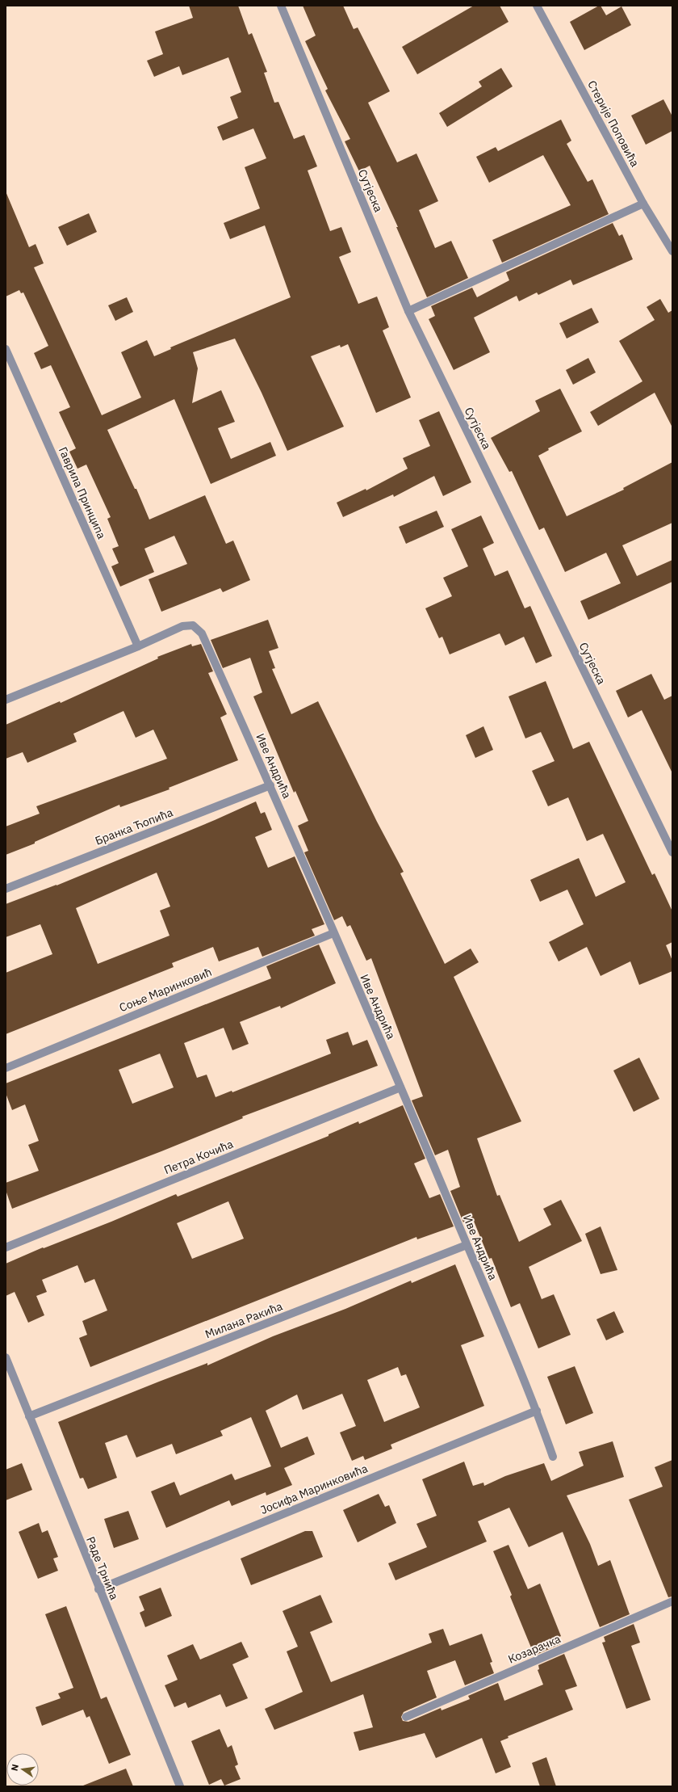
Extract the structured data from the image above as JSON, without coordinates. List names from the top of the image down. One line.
{"streets":{"street":["Стерије Поповића","Сутјеска","Гаврила Принципа","Иве Андрића","Бранка Ћопића","Соње Маринковић","Петра Кочића","Милана Ракића","Јосифа Маринковића","Раде Трнића","Козарачка"]},"crossings":[["Гаврила Принципа","Иве Андрића"],["Иве Андрића","Бранка Ћопића"],["Иве Андрића","Соње Маринковић"],["Иве Андрића","Петра Кочића"],["Иве Андрића","Милана Ракића"],["Иве Андрића","Јосифа Маринковића"],["Милана Ракића","Раде Трнића"],["Јосифа Маринковића","Раде Трнића"]],"north":"left"}
